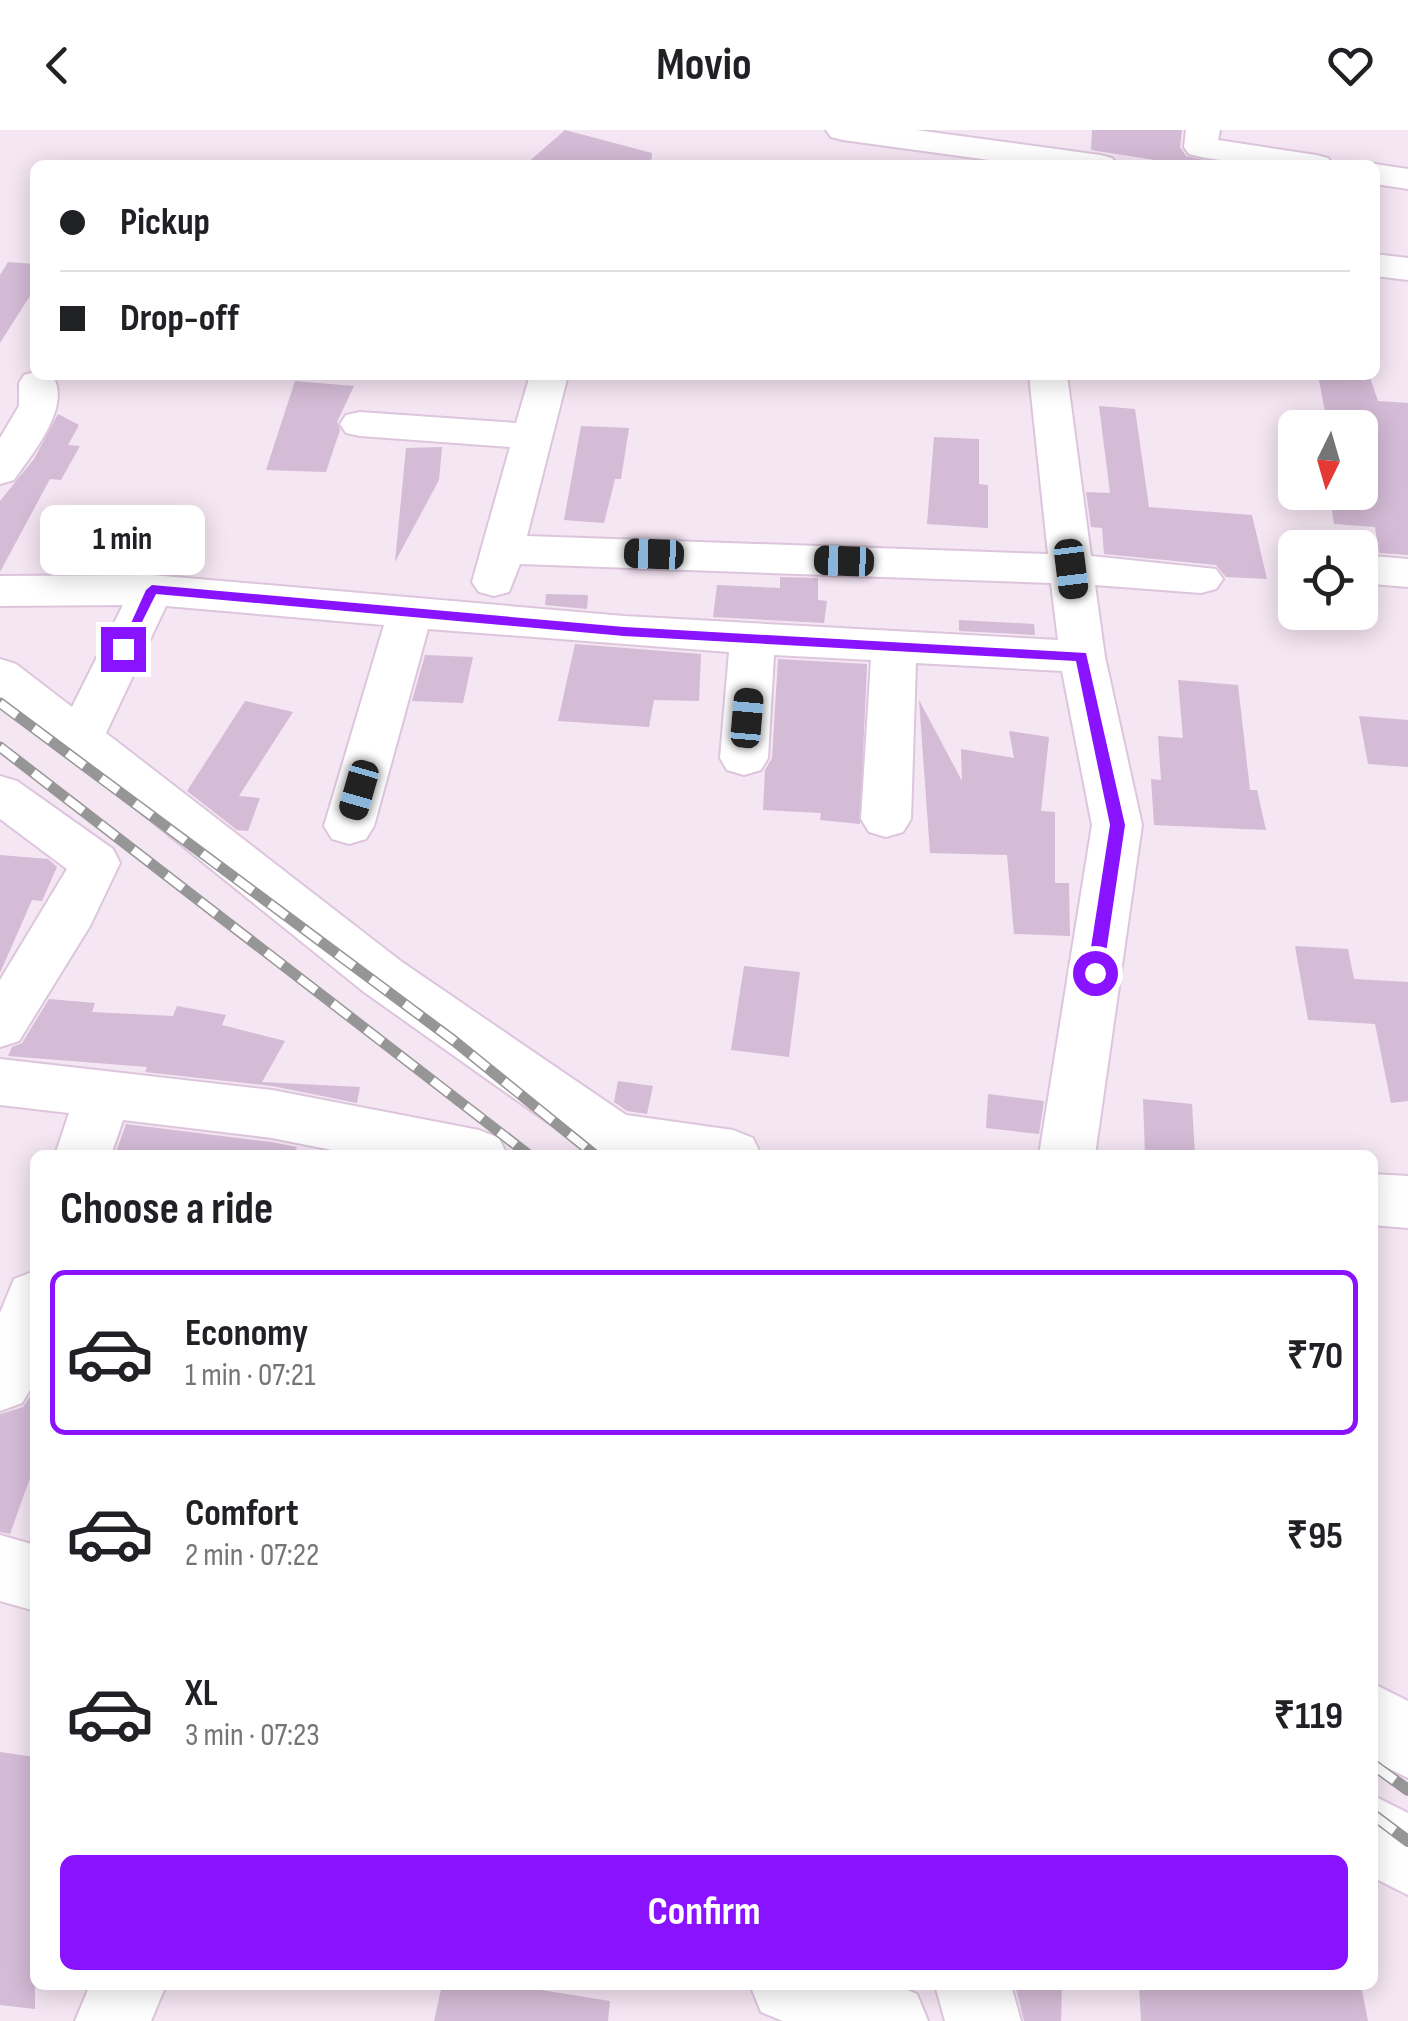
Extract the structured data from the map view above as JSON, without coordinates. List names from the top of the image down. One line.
{"north":"bottom","page":{"header":"Movio","banner":["Pickup","Drop-off"],"bubble":"1 min","heading":"Choose a ride","list":[{"name":"Economy","note":"1 min · 07:21","value":"₹70"},{"name":"Comfort","note":"2 min · 07:22","value":"₹95"},{"name":"XL","note":"3 min · 07:23","value":"₹119"}],"buttons":"Confirm"}}
